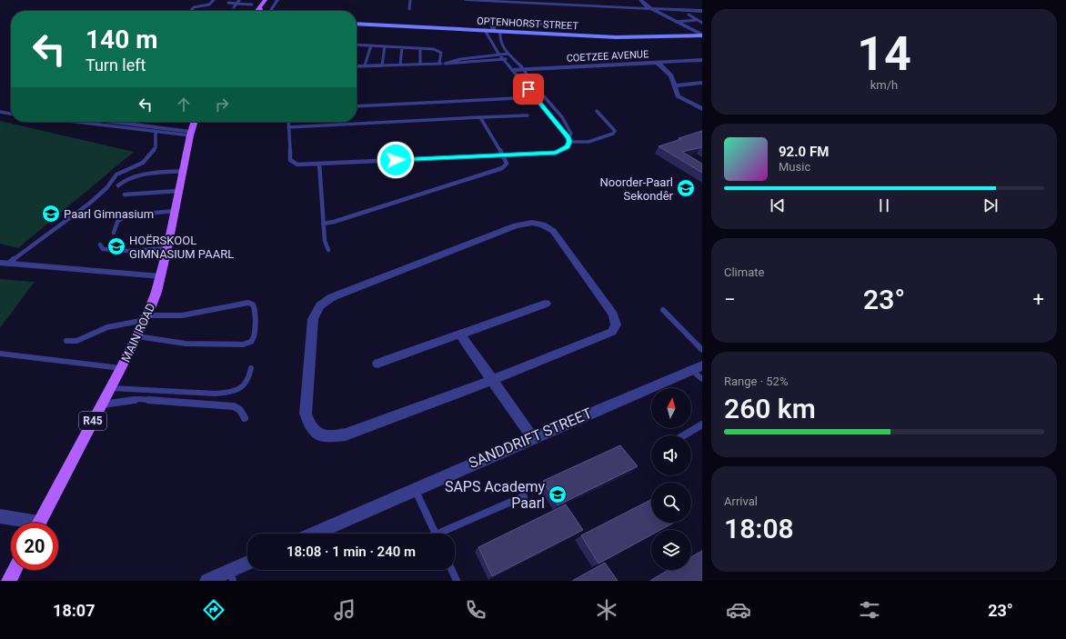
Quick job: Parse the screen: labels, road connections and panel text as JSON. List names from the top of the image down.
{
  "streets": {
    "main road": ["OPTENHORST STREET", "MAIN ROAD", "R45"],
    "street": ["COETZEE AVENUE", "SANDDRIFT STREET"]
  },
  "places": {
    "school or university": [
      "Noorder-Paarl Sekondêr",
      "Paarl Gimnasium",
      "HOËRSKOOL GIMNASIUM PAARL",
      "SAPS Academy Paarl"
    ]
  },
  "north": "top",
  "page": {
    "tile": [
      ["14", "km/h"],
      "Climate",
      ["Range · 52%", "260 km"],
      ["Arrival", "18:08"]
    ],
    "turn": ["140 m", "Turn left"],
    "song": ["92.0 FM", "Music"],
    "heat": ["−", "23°", "+"],
    "limit": "20",
    "trip": "18:08 · 1 min · 240 m",
    "tabs": ["18:07", "23°"]
  }
}
